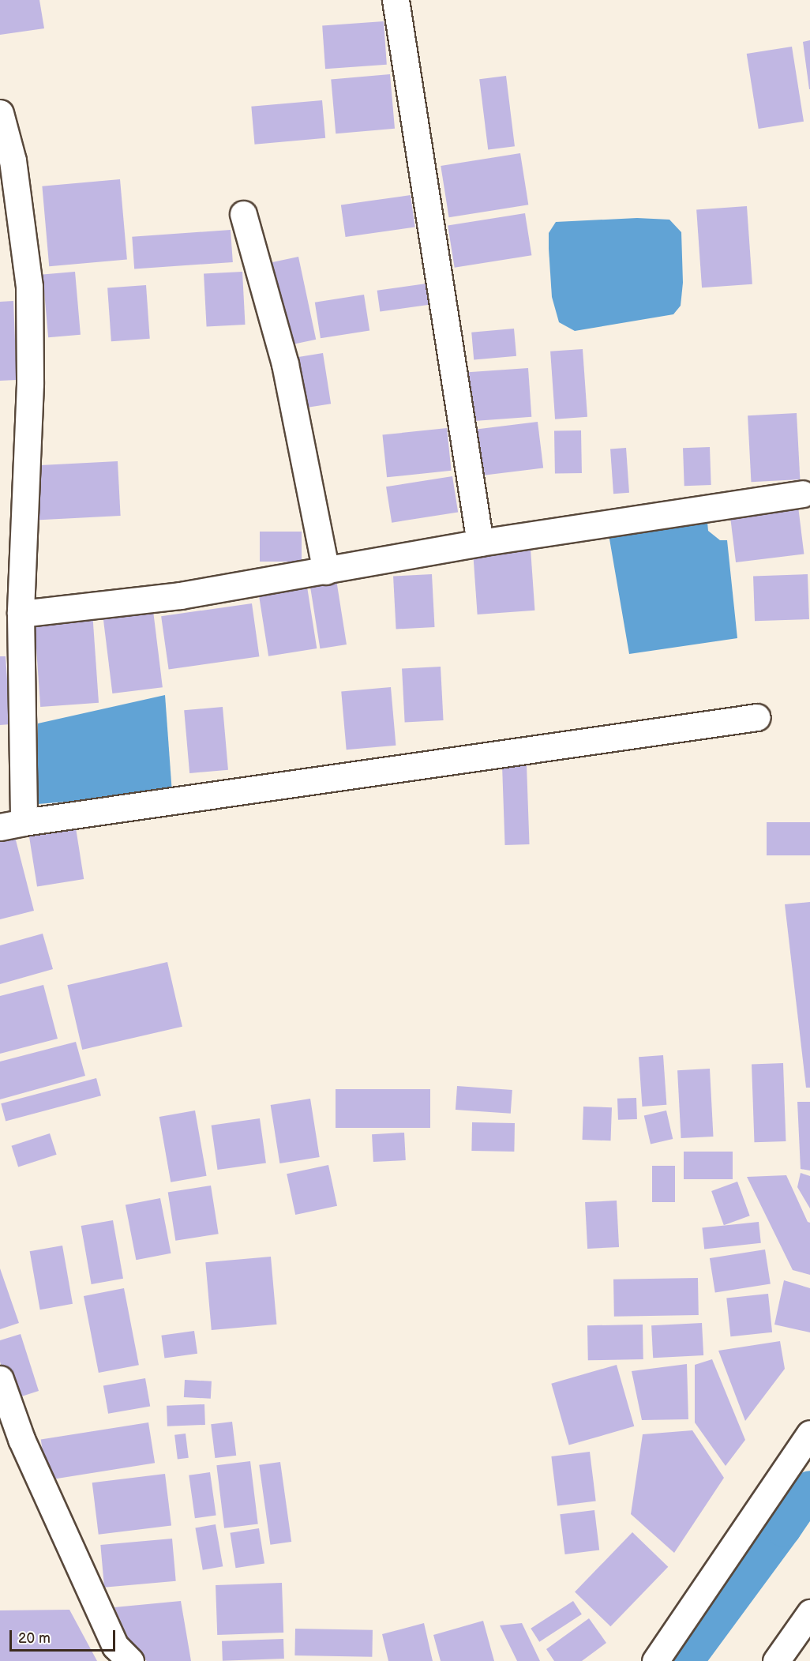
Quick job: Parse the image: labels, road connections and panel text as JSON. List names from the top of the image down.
{
  "scale_bar": "20 m"
}
